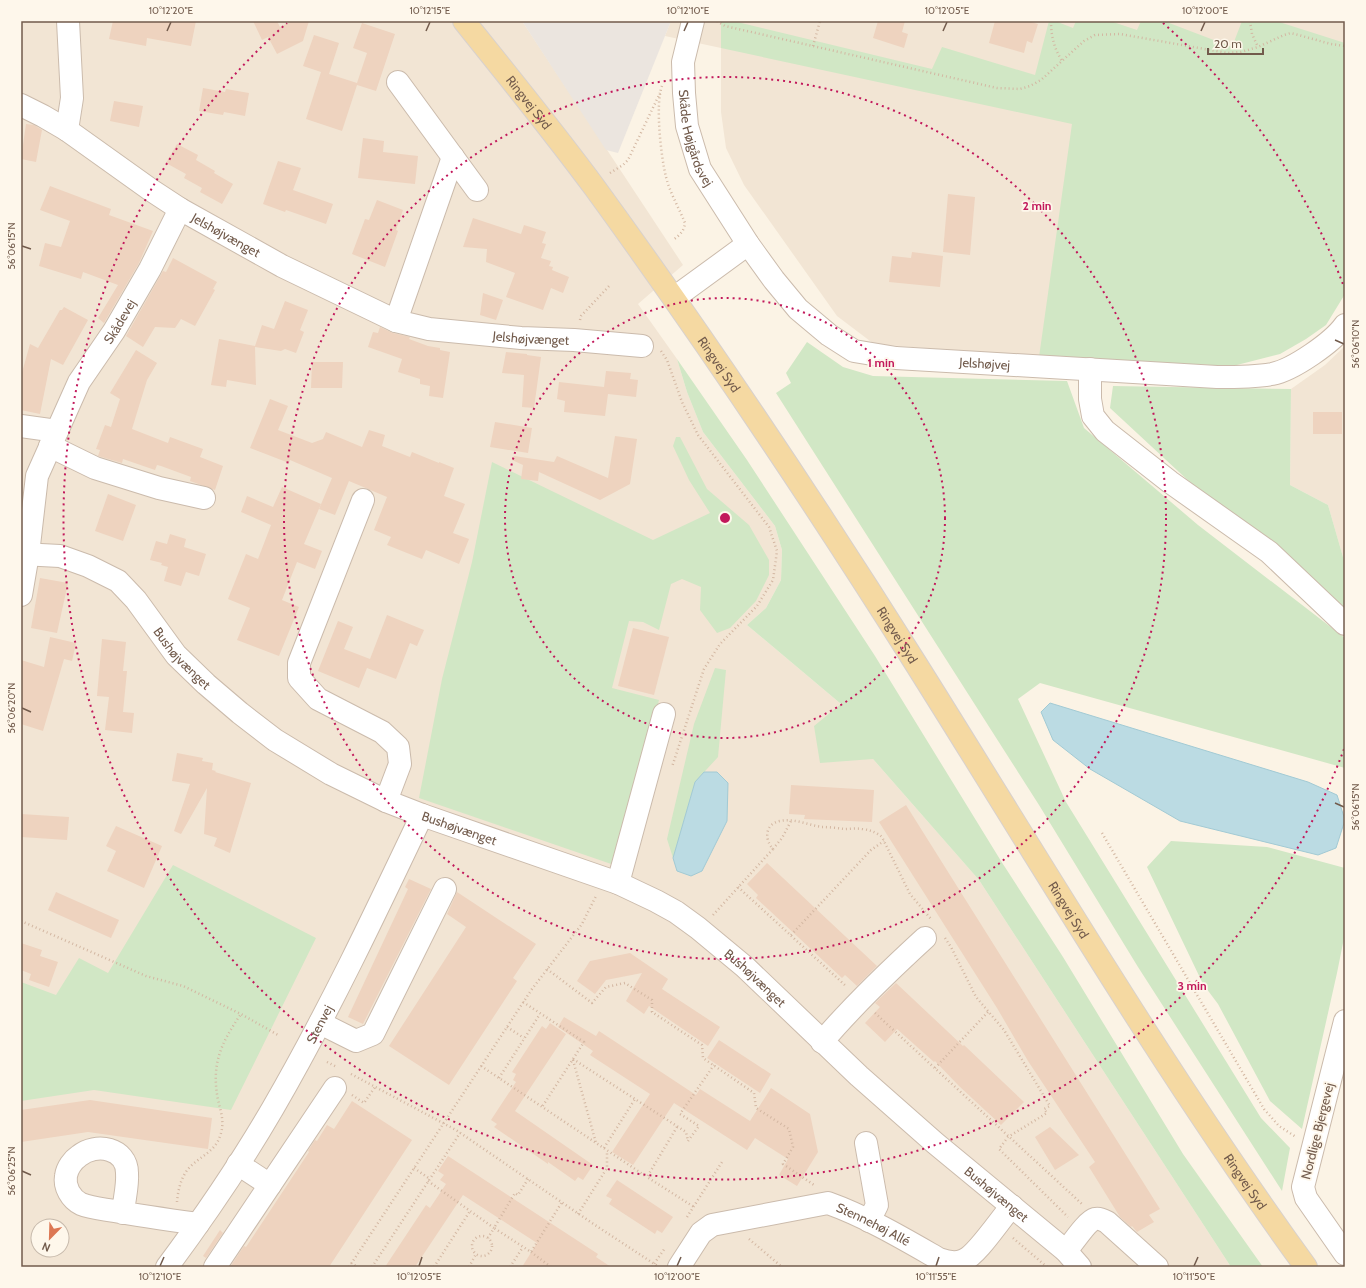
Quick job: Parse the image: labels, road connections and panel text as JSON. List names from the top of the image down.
{
  "streets": {
    "main road": ["Ringvej Syd"],
    "street": [
      "Skåde Højgårdsvej",
      "Jelshøjvænget",
      "Skådevej",
      "Jelshøjvej",
      "Bushøjvænget",
      "Stenvej",
      "Nordlige Bjergevej",
      "Stennehøj Allé"
    ]
  },
  "crossings": [
    ["Skåde Højgårdsvej", "Jelshøjvej"],
    ["Jelshøjvænget", "Skådevej"],
    ["Skådevej", "Bushøjvænget"],
    ["Bushøjvænget", "Stenvej"],
    ["Bushøjvænget", "Stennehøj Allé"]
  ],
  "scale_bar": "20 m",
  "north": "bottom left",
  "coordinates": [
    "10°12'20\"E",
    "10°12'15\"E",
    "10°12'10\"E",
    "10°12'05\"E",
    "10°12'00\"E",
    "56°06'15\"N",
    "56°06'10\"N",
    "56°06'20\"N",
    "56°06'25\"N",
    "10°11'55\"E",
    "10°11'50\"E"
  ],
  "rings": ["2 min", "1 min", "3 min"]
}
